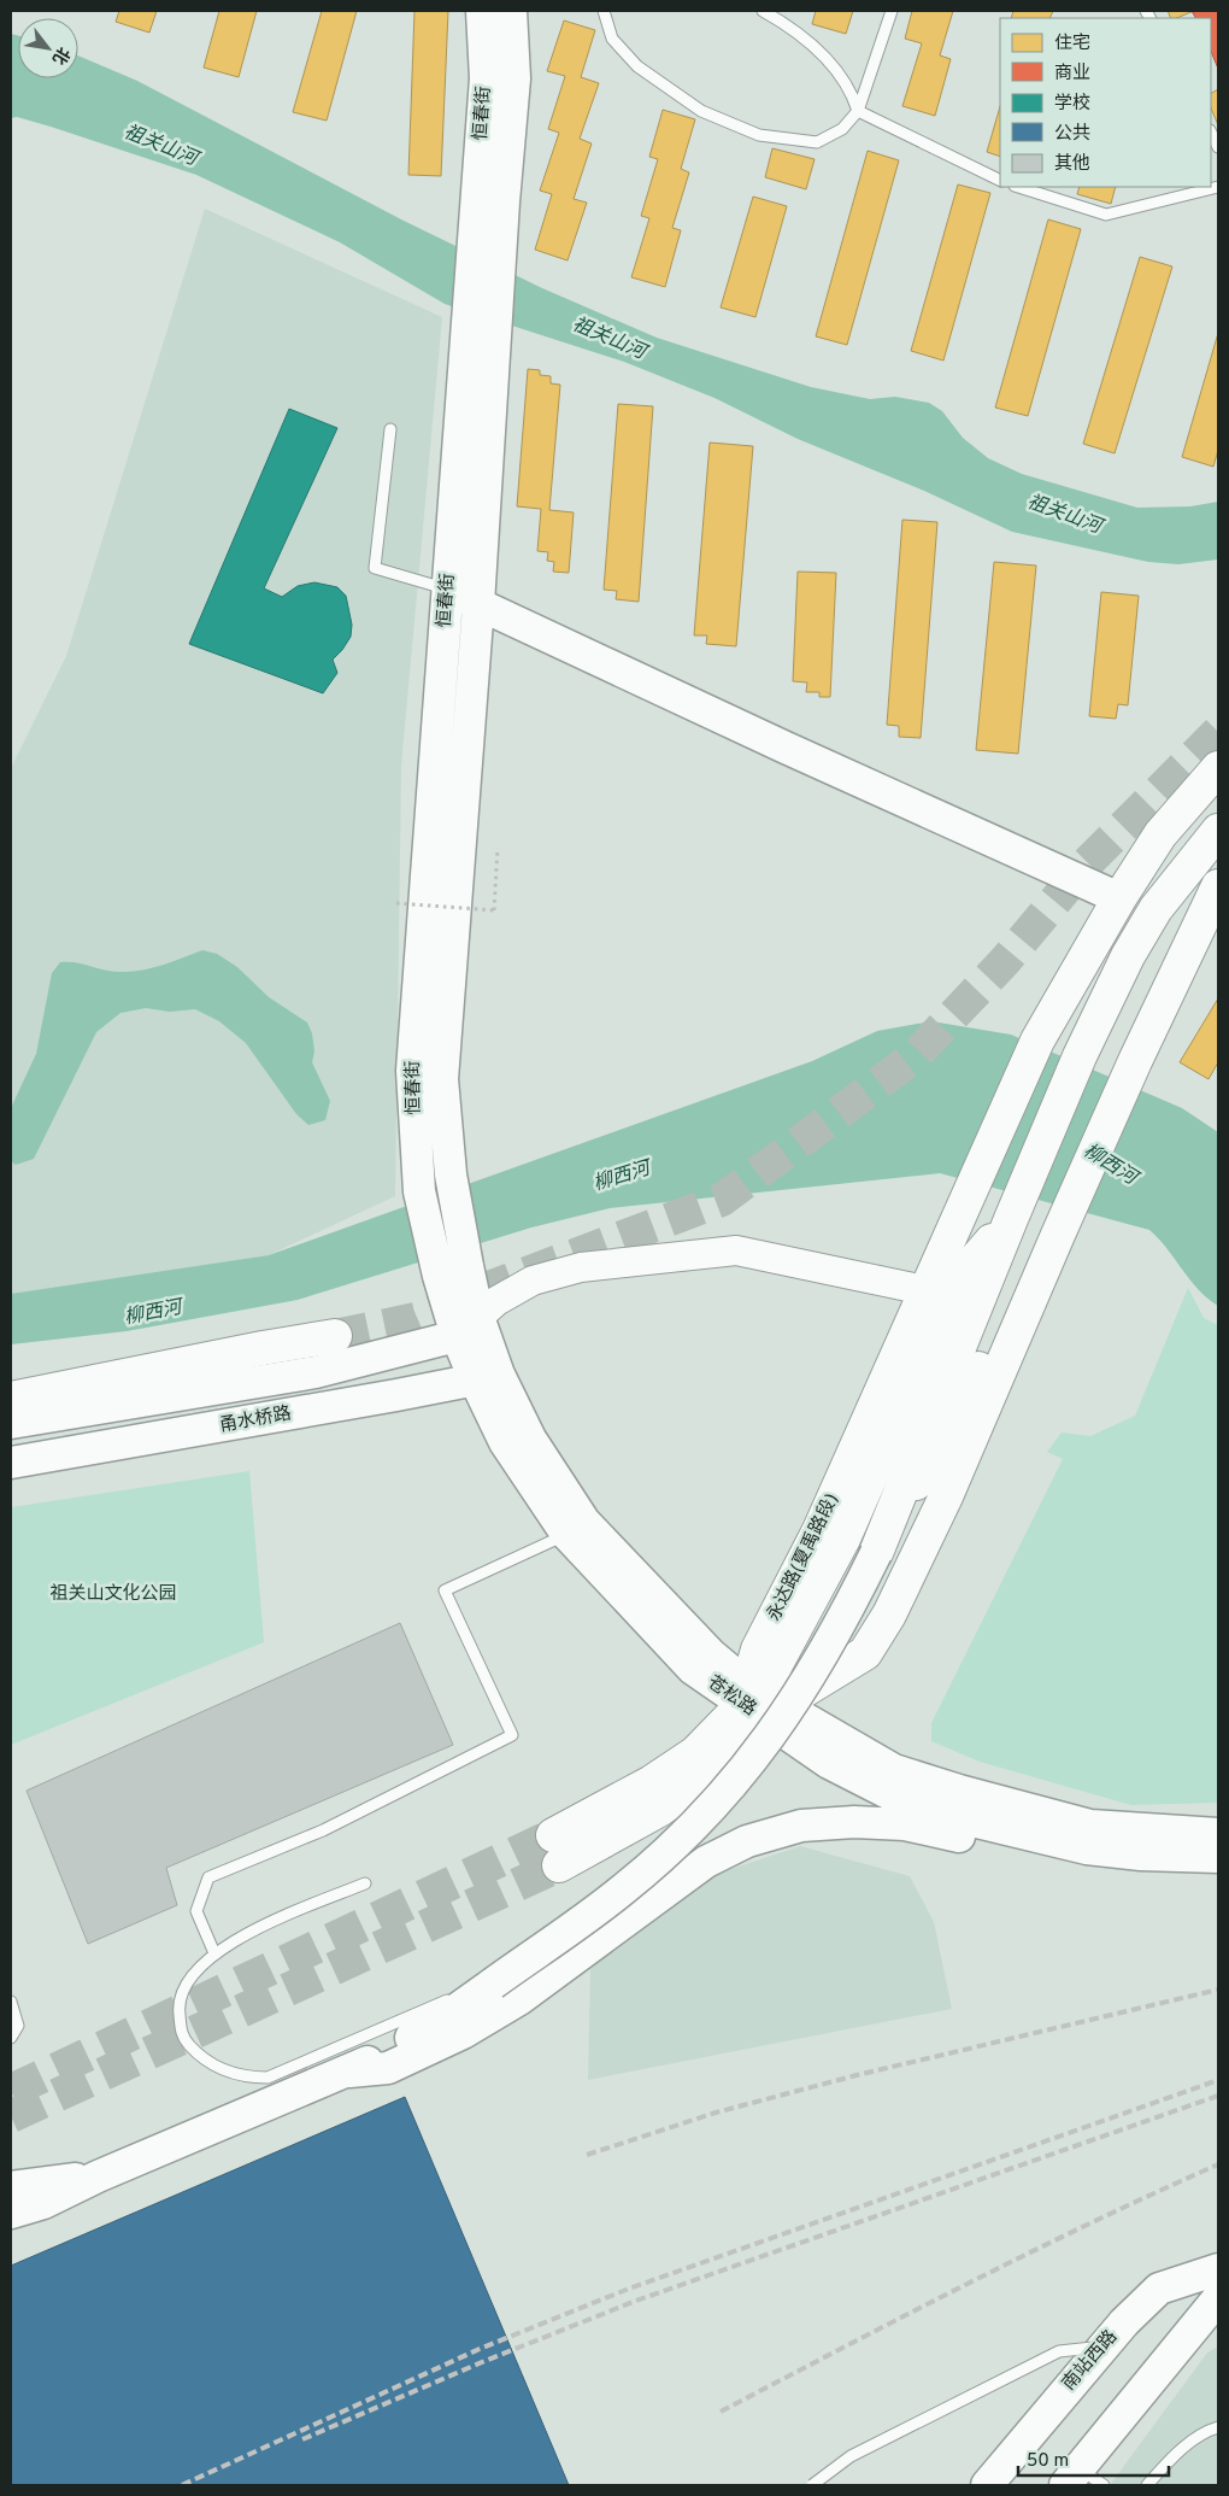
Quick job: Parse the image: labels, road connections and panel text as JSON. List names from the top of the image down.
{
  "streets": {
    "main road": [
      "恒春街",
      "甬水桥路",
      "永达路(夏禹路段)",
      "苍松路",
      "南站西路"
    ]
  },
  "crossings": [
    ["恒春街", "苍松路"],
    ["甬水桥路", "苍松路"],
    ["永达路(夏禹路段)", "苍松路"]
  ],
  "water": ["祖关山河", "柳西河"],
  "parks": ["祖关山文化公园"],
  "legend": [
    "住宅",
    "商业",
    "学校",
    "公共",
    "其他"
  ],
  "scale_bar": "50 m",
  "north": "bottom right"
}
